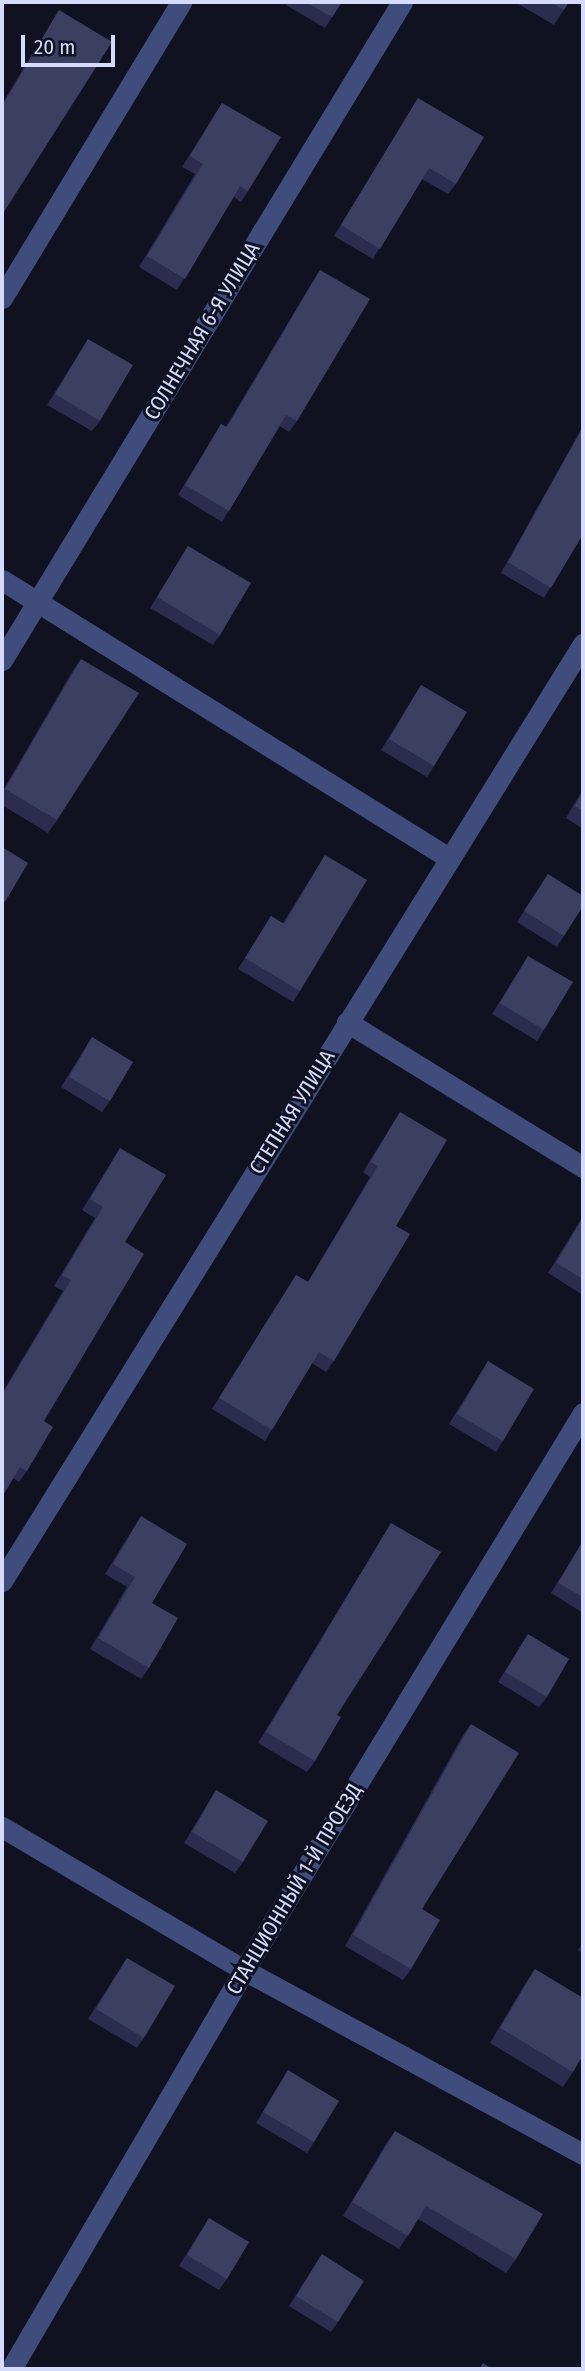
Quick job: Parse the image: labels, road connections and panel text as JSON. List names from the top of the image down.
{
  "streets": {
    "street": ["СОЛНЕЧНАЯ 6-Я УЛИЦА", "СТЕПНАЯ УЛИЦА", "СТАНЦИОННЫЙ 1-Й ПРОЕЗД"]
  },
  "scale_bar": "20 m"
}
